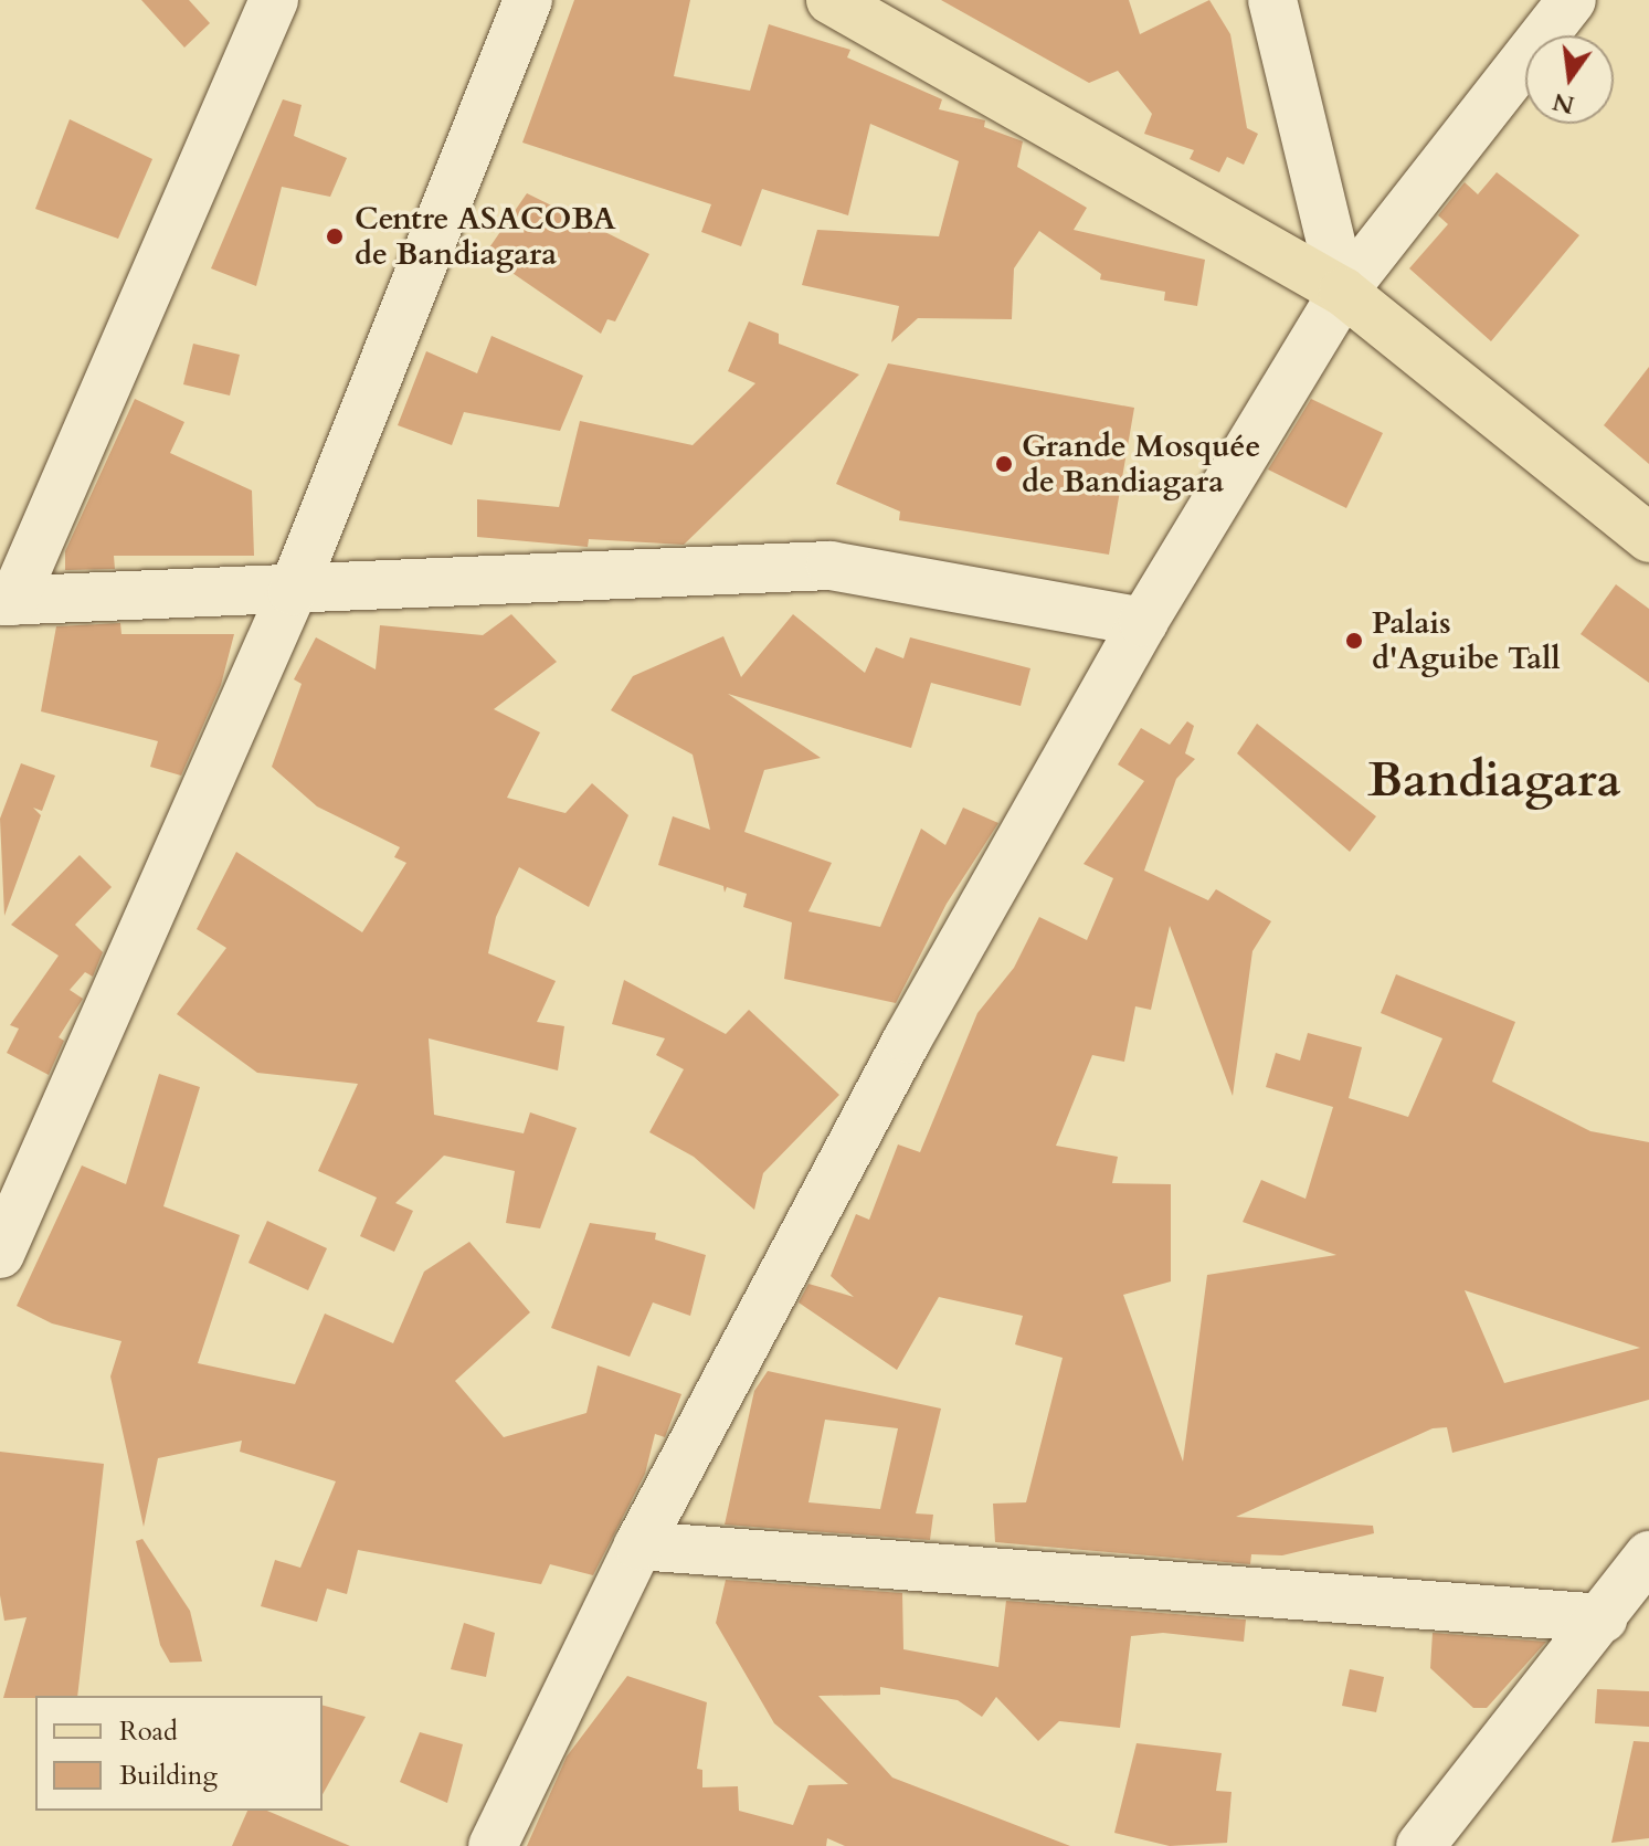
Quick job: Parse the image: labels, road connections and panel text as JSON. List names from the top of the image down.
{
  "districts": ["Bandiagara"],
  "places": ["Centre ASACOBA de Bandiagara", "Grande Mosquée de Bandiagara", "Palais d'Aguibe Tall"],
  "legend": ["Road", "Building"],
  "north": "bottom"
}
